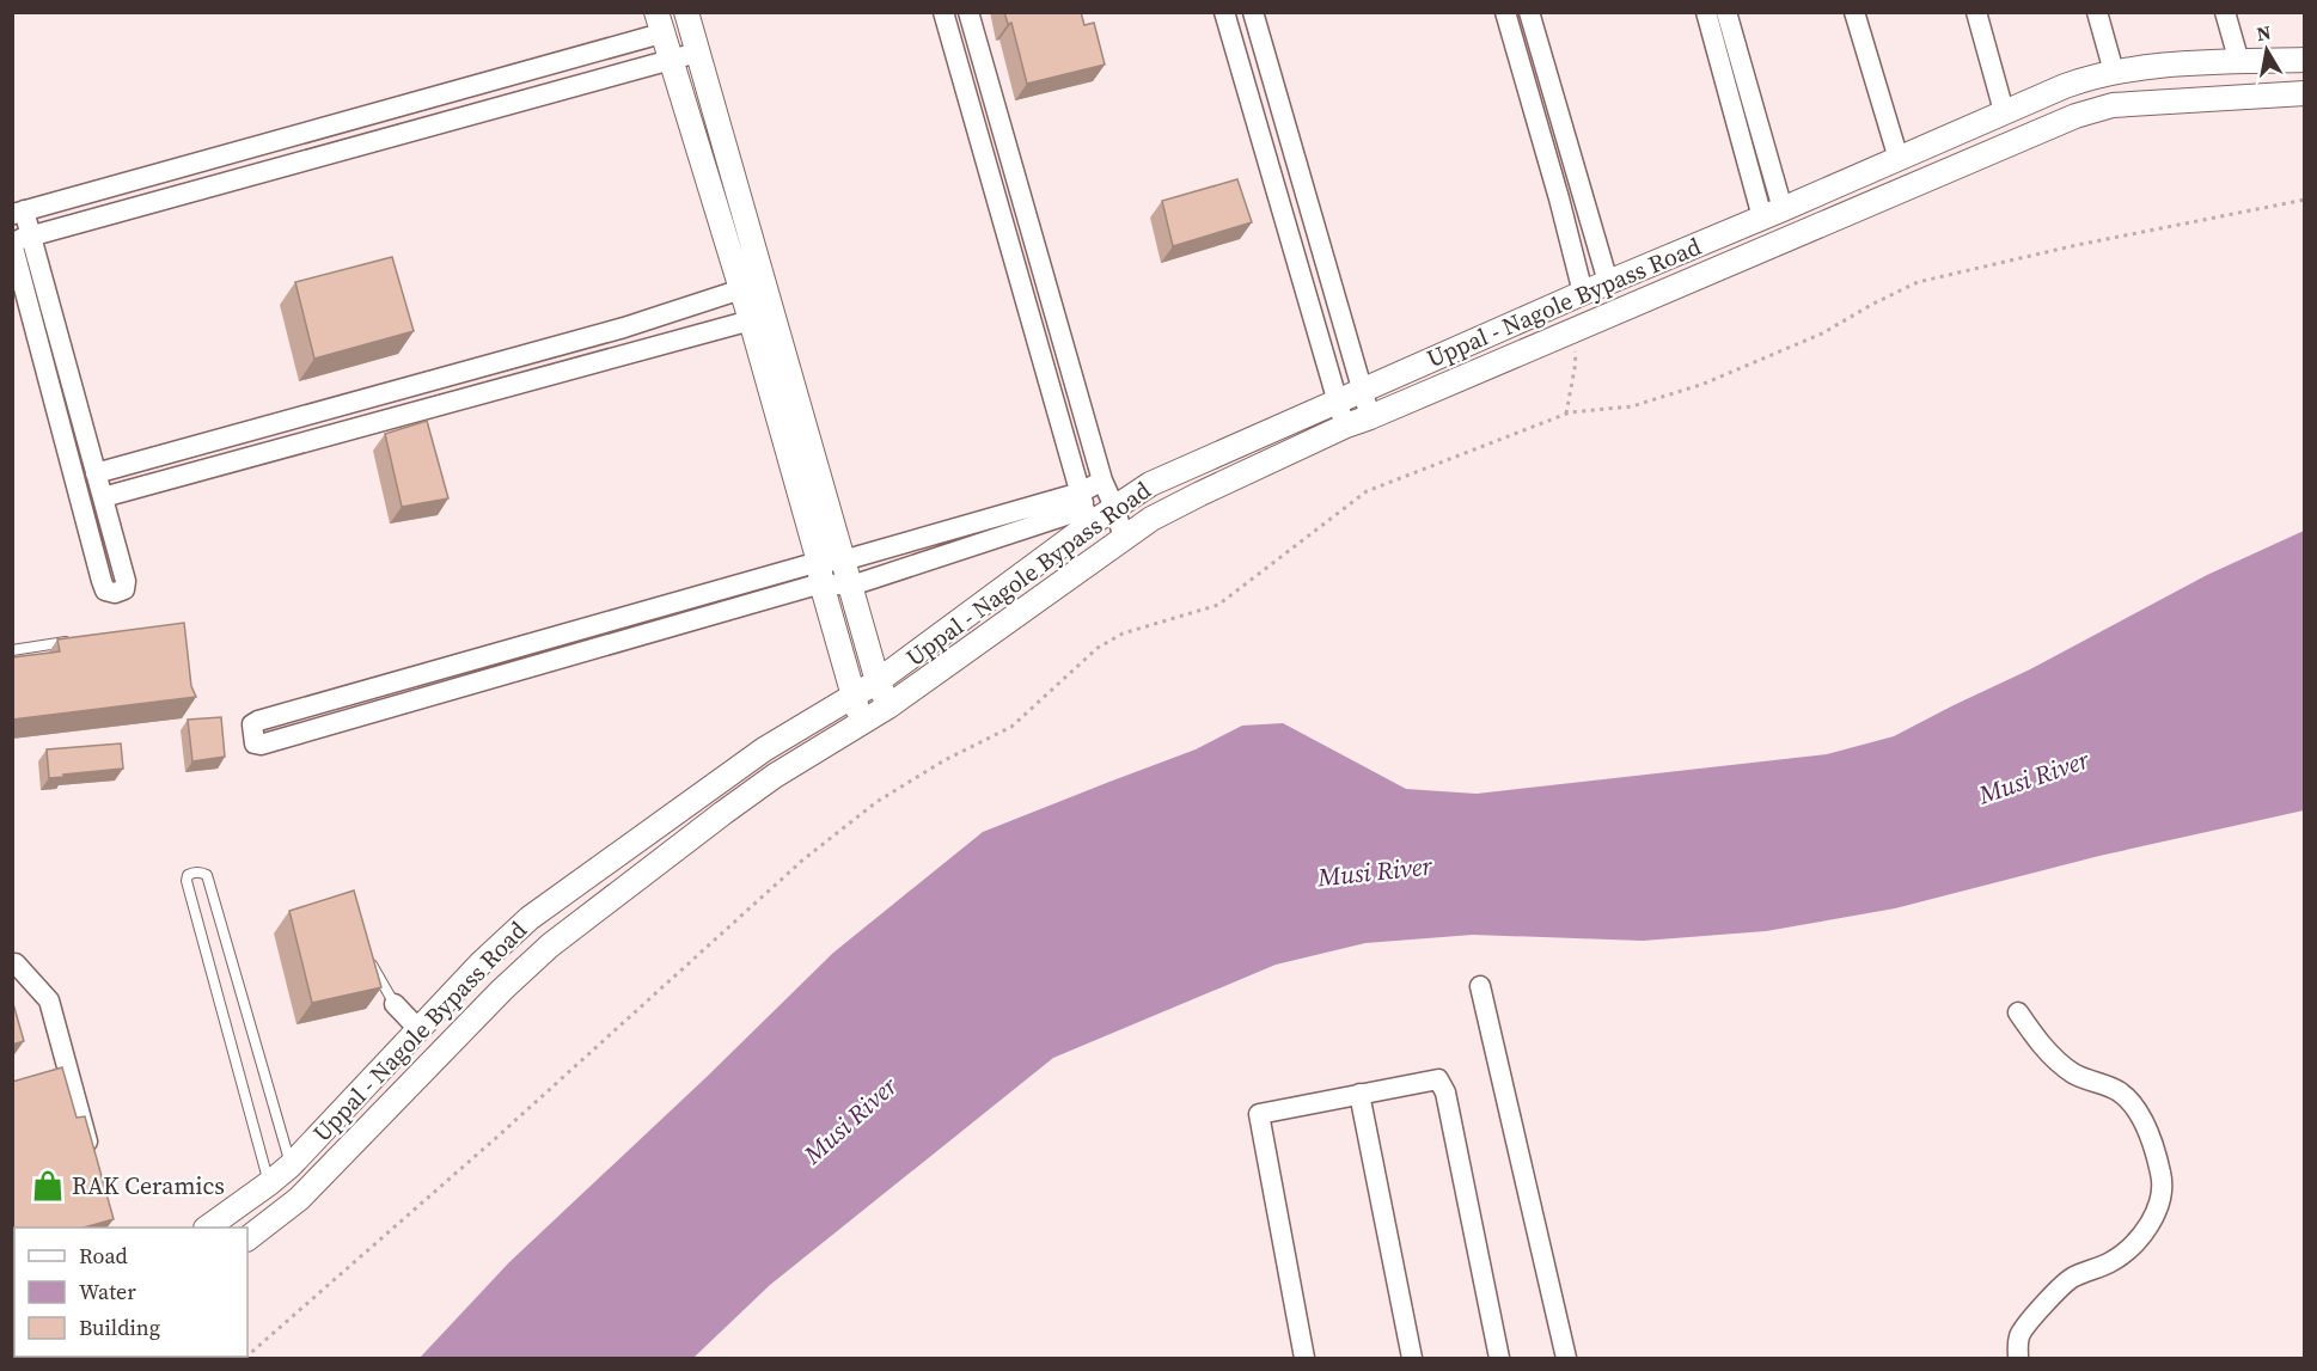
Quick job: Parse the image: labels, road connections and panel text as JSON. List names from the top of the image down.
{
  "streets": {
    "street": ["Uppal - Nagole Bypass Road"]
  },
  "water": ["Musi River"],
  "places": {
    "shop": ["RAK Ceramics"]
  },
  "legend": ["Road", "Water", "Building"],
  "north": "top"
}
